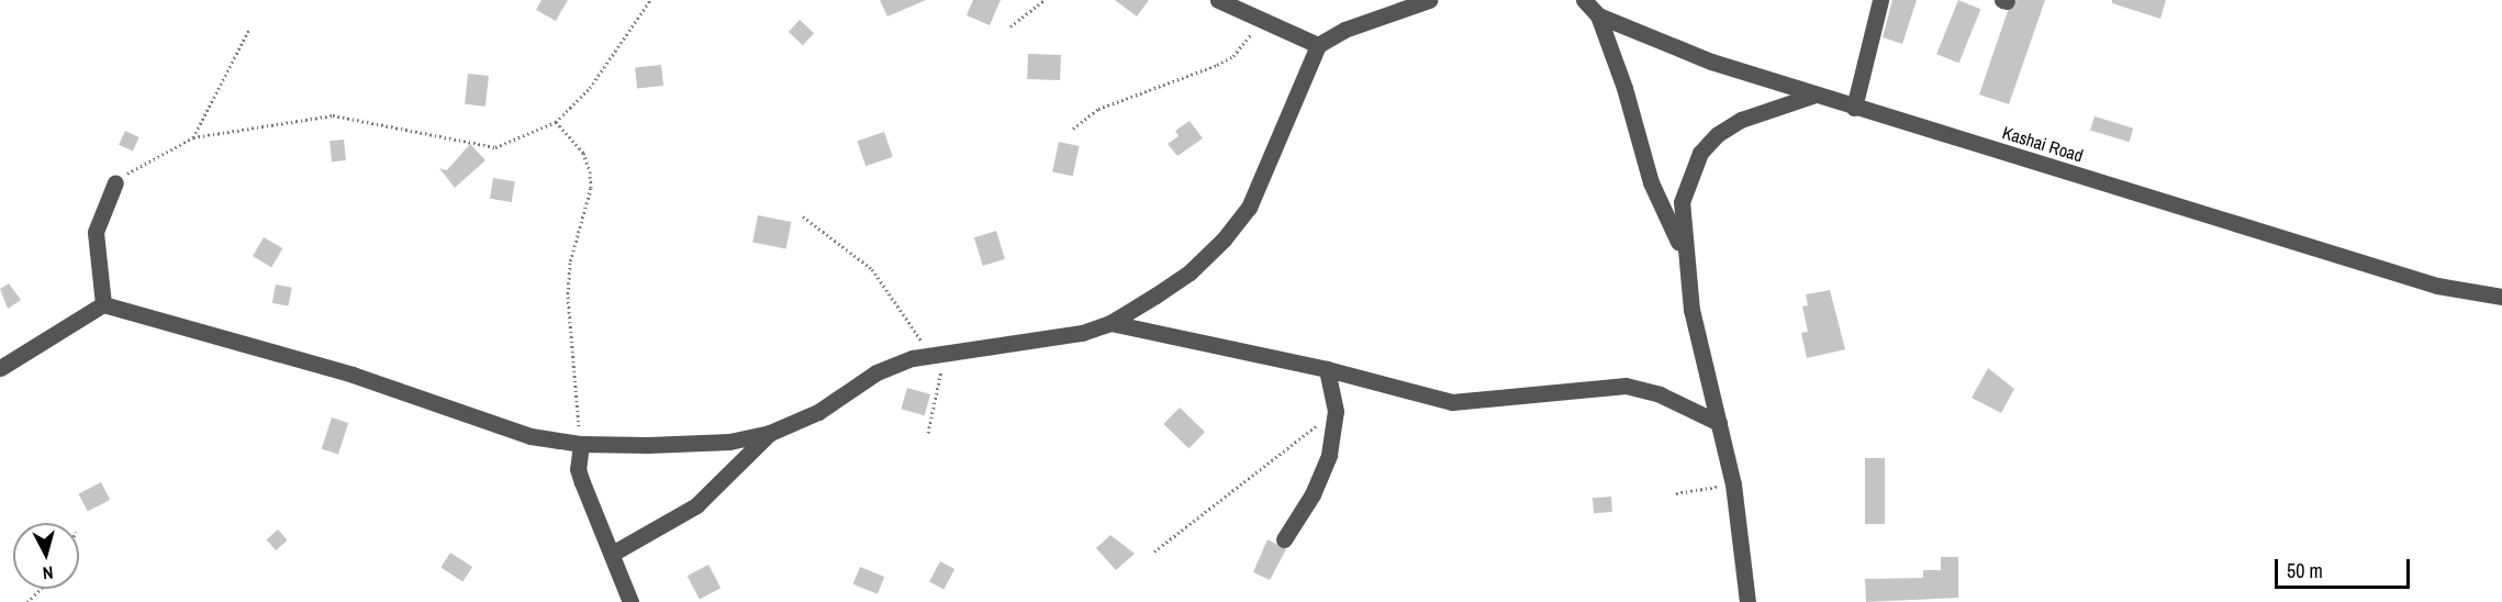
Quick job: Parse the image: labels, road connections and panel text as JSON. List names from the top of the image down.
{
  "streets": {
    "street": ["Kashai Road"]
  },
  "scale_bar": "50 m",
  "north": "bottom"
}
